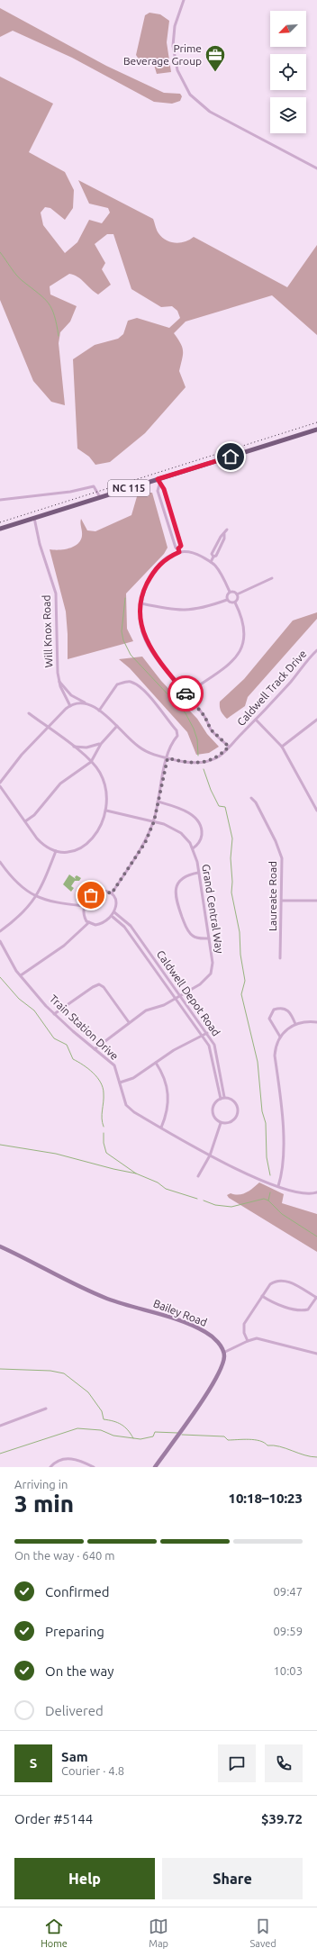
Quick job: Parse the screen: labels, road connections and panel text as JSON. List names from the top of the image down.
{
  "streets": {
    "main road": ["NC 115"],
    "street": [
      "Will Knox Road",
      "Caldwell Track Drive",
      "Laureate Road",
      "Grand Central Way",
      "Caldwell Depot Road",
      "Train Station Drive",
      "Bailey Road"
    ]
  },
  "crossings": [
    ["NC 115", "Will Knox Road"],
    ["Will Knox Road", "Caldwell Track Drive"],
    ["Grand Central Way", "Caldwell Depot Road"],
    ["Grand Central Way", "Train Station Drive"]
  ],
  "places": {
    "office": ["Prime Beverage Group"]
  },
  "north": "bottom left",
  "page": {
    "heading": ["3 min", "Arriving in", "10:18–10:23"],
    "panel": [
      "Sam",
      "Courier · 4.8",
      "Order #5144",
      "$39.72"
    ],
    "bar": "On the way · 640 m",
    "list": [
      ["Confirmed", "09:47"],
      ["Preparing", "09:59"],
      ["On the way", "10:03"],
      "Delivered"
    ],
    "round": "S",
    "buttons": ["Help", "Share"],
    "tabs": ["Home", "Map", "Saved"]
  }
}
